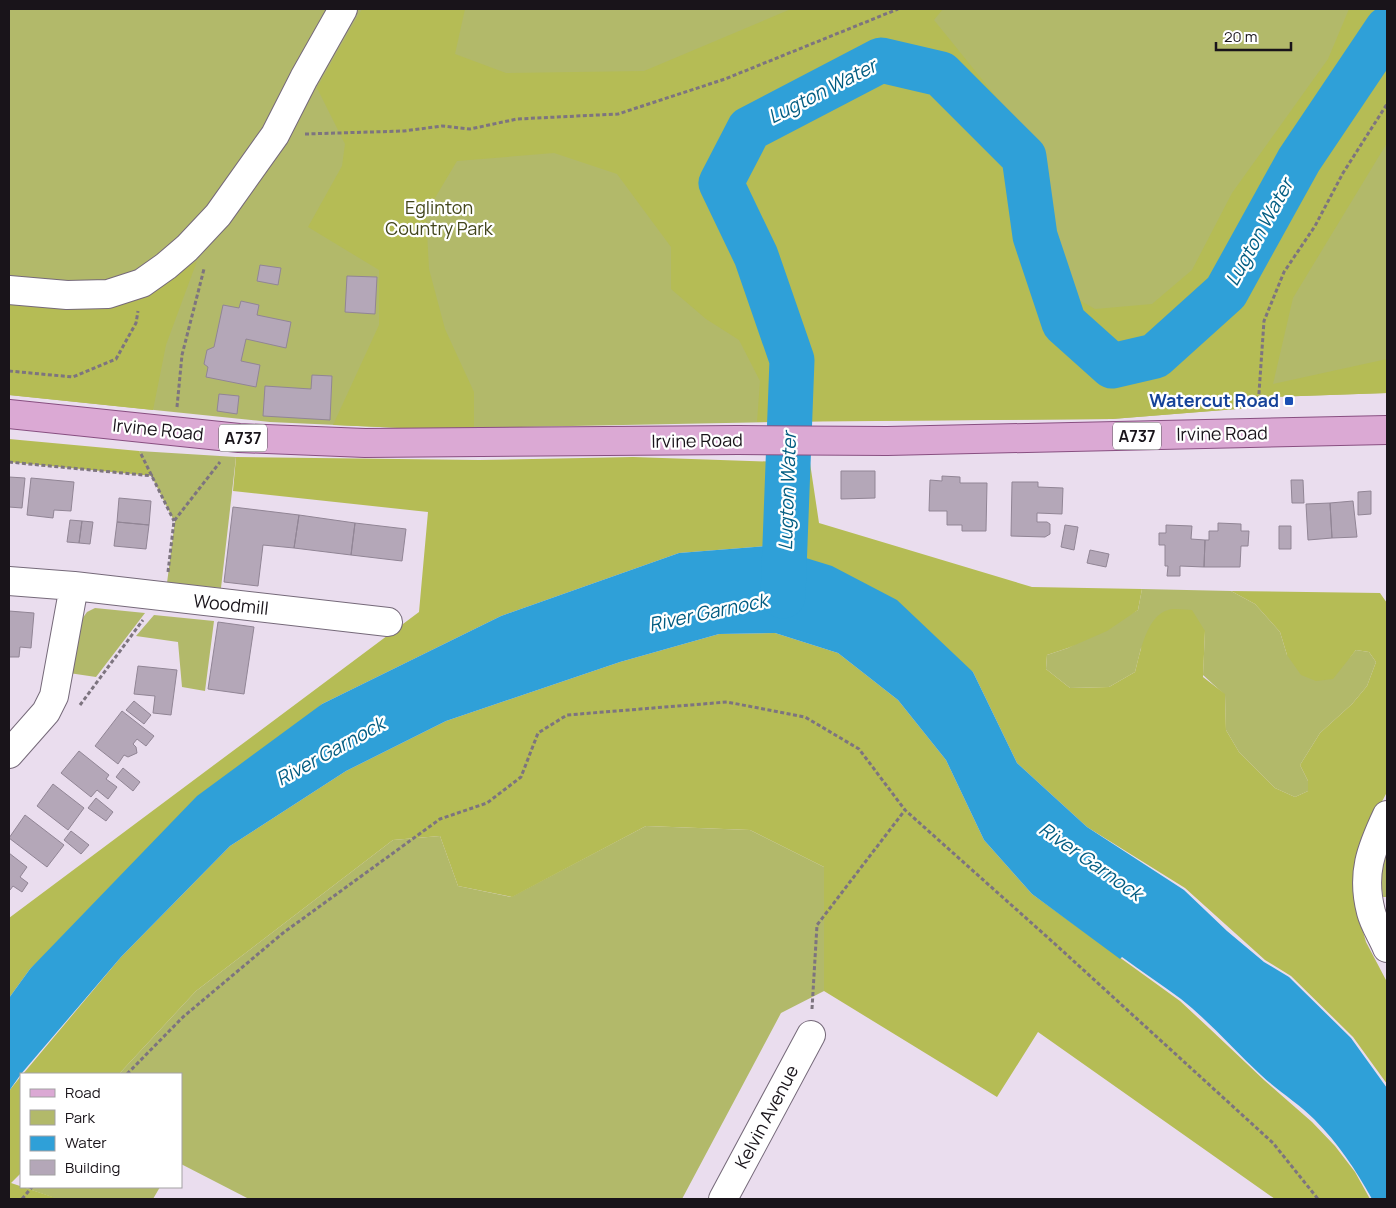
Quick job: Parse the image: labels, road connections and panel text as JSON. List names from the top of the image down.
{
  "streets": {
    "main road": ["Irvine Road", "A737"],
    "street": ["Woodmill", "Kelvin Avenue"]
  },
  "water": ["Lugton Water", "River Garnock"],
  "parks": ["Eglinton Country Park"],
  "places": {
    "transit": ["Watercut Road"]
  },
  "legend": [
    "Road",
    "Park",
    "Water",
    "Building"
  ],
  "scale_bar": "20 m"
}
